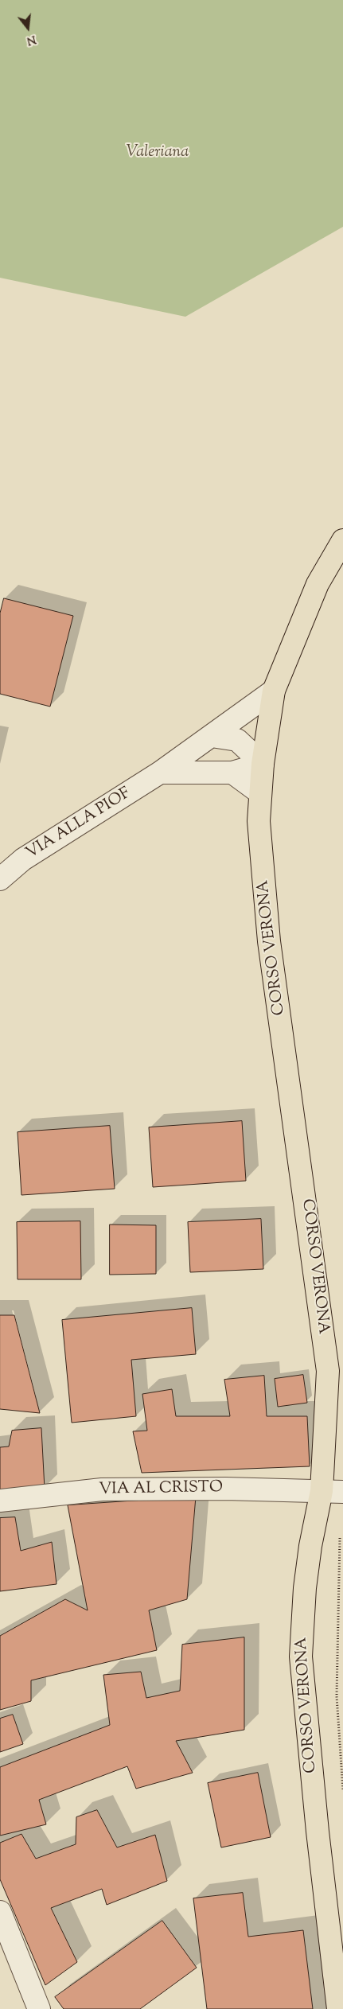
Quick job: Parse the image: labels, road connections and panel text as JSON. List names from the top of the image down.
{
  "streets": {
    "main road": ["CORSO VERONA"],
    "street": ["VIA ALLA PIOF", "VIA AL CRISTO"]
  },
  "crossings": [
    ["VIA ALLA PIOF", "CORSO VERONA"],
    ["CORSO VERONA", "VIA AL CRISTO"]
  ],
  "parks": ["Valeriana"],
  "north": "bottom"
}
